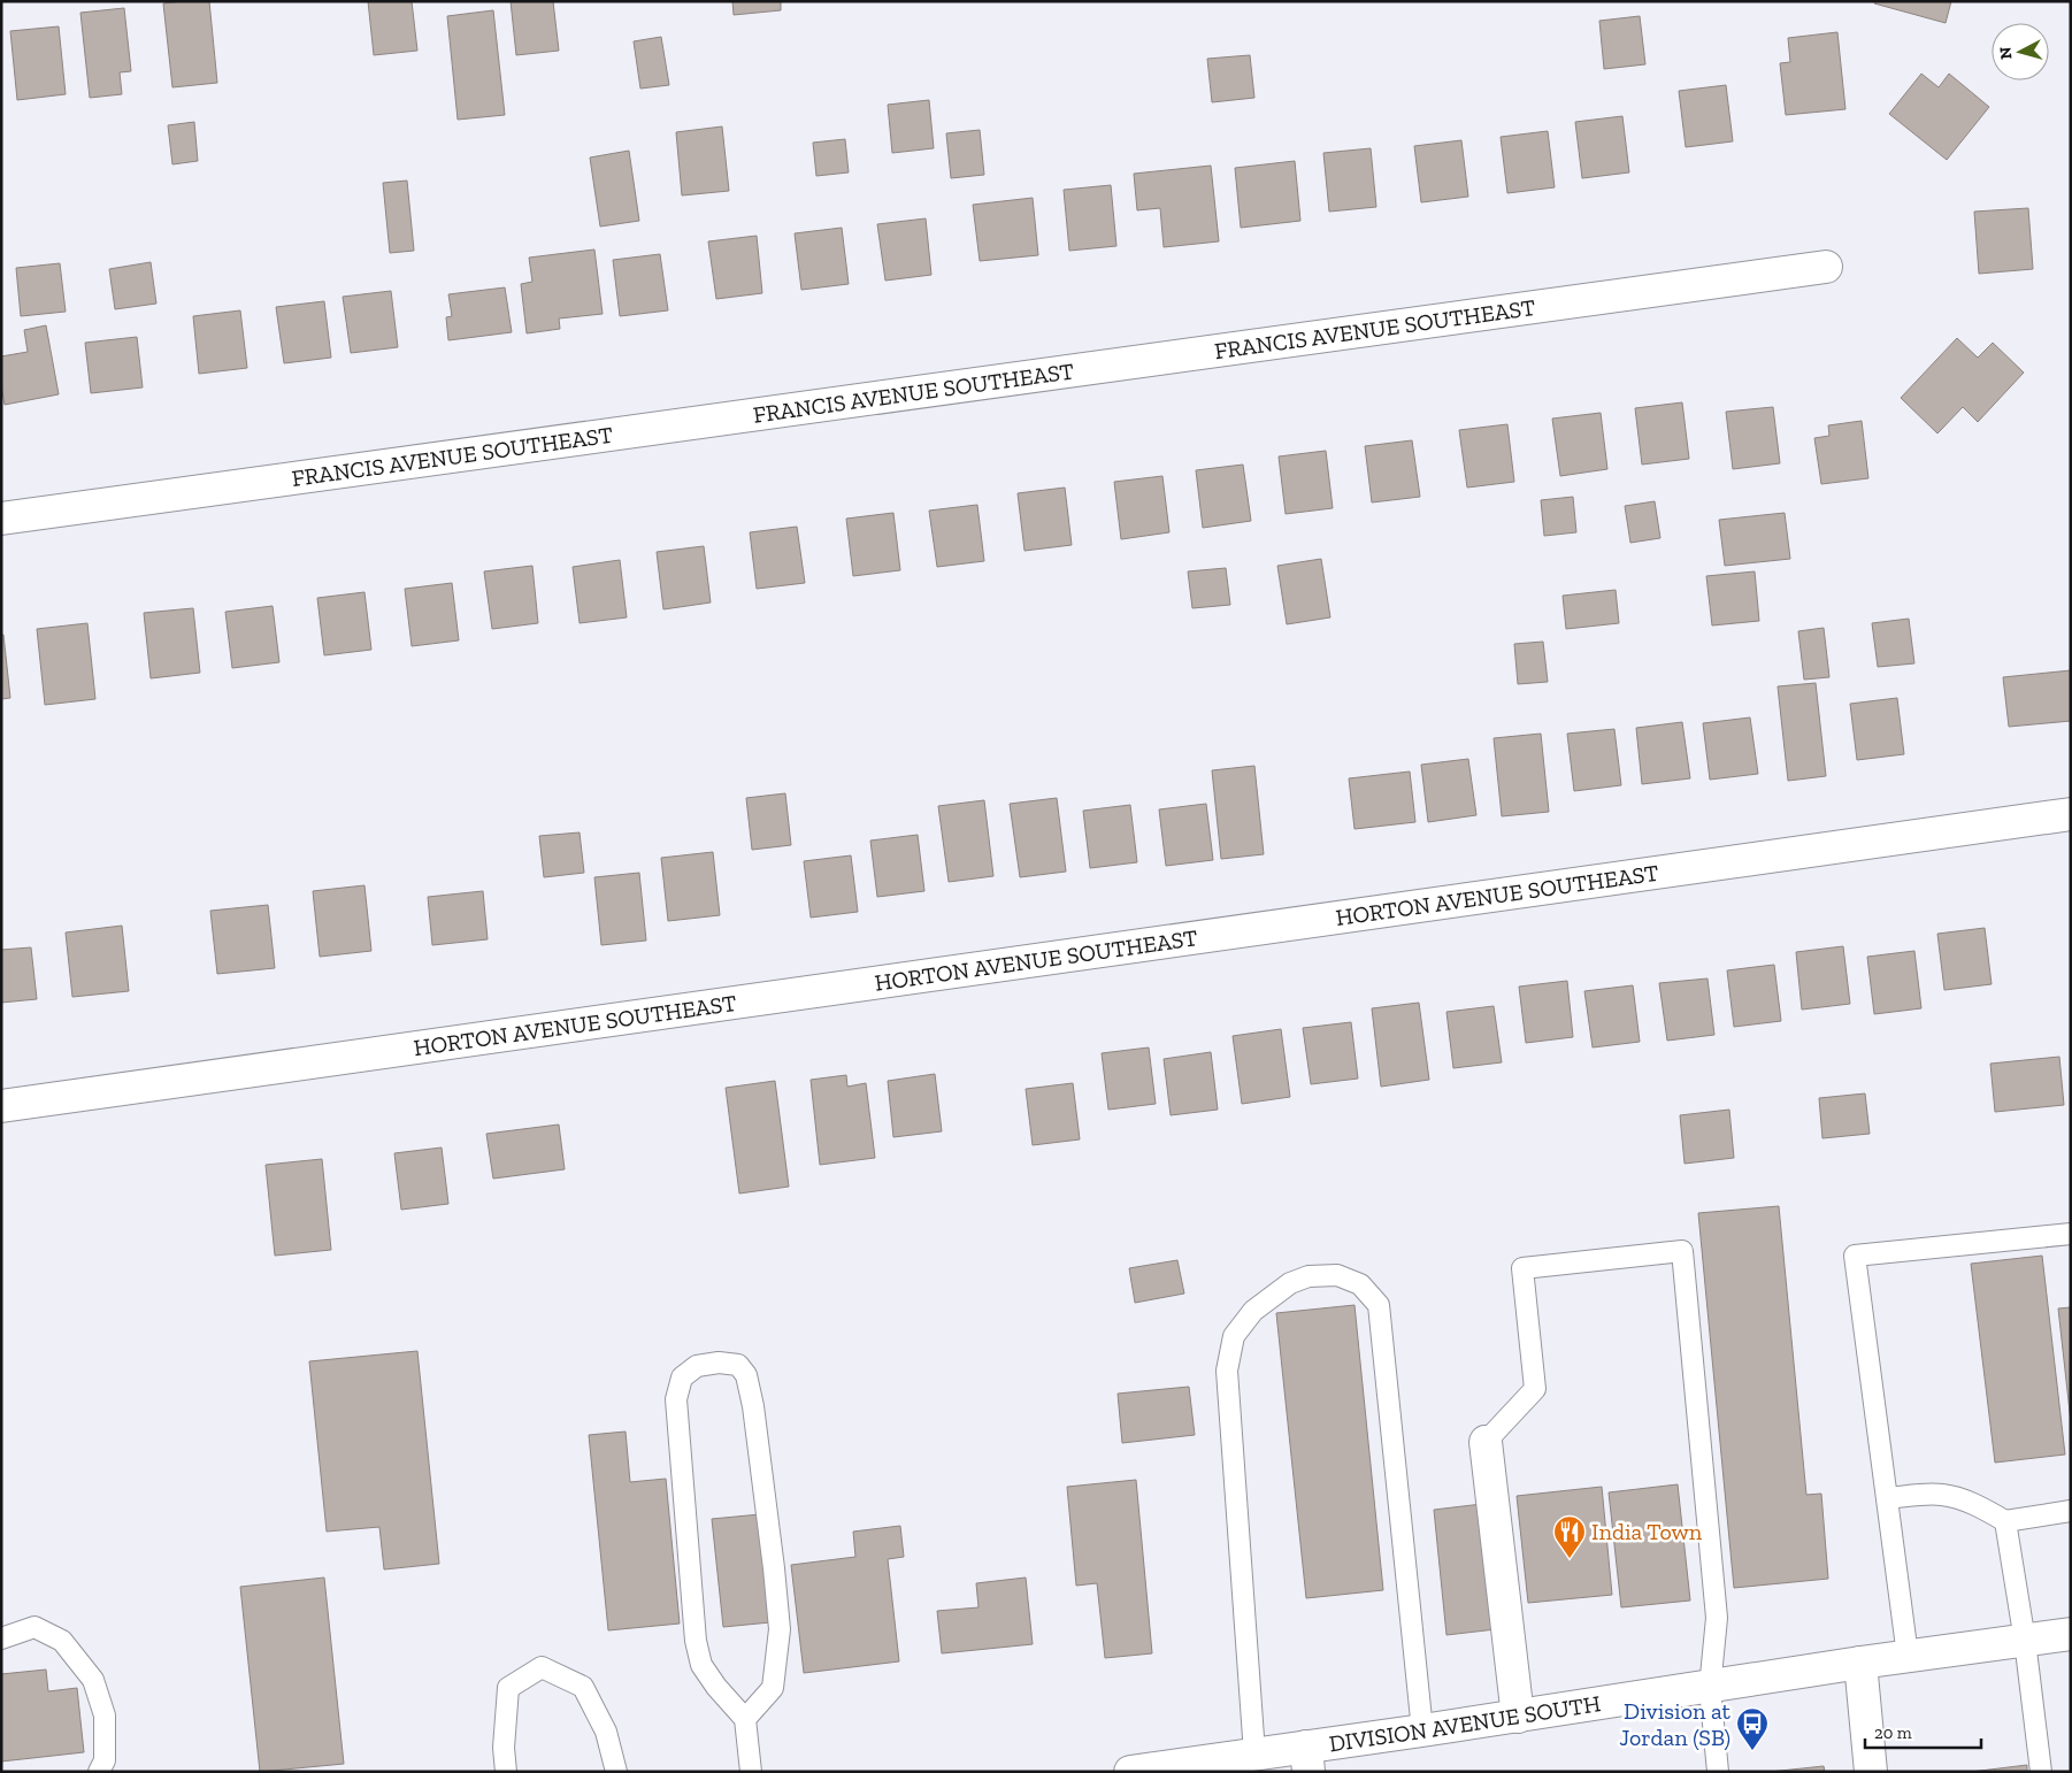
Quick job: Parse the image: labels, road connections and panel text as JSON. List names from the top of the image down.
{
  "streets": {
    "street": ["FRANCIS AVENUE SOUTHEAST", "HORTON AVENUE SOUTHEAST", "DIVISION AVENUE SOUTH"]
  },
  "places": {
    "restaurant": ["India Town"],
    "bus stop": ["Division at Jordan (SB)"]
  },
  "scale_bar": "20 m",
  "north": "left"
}
